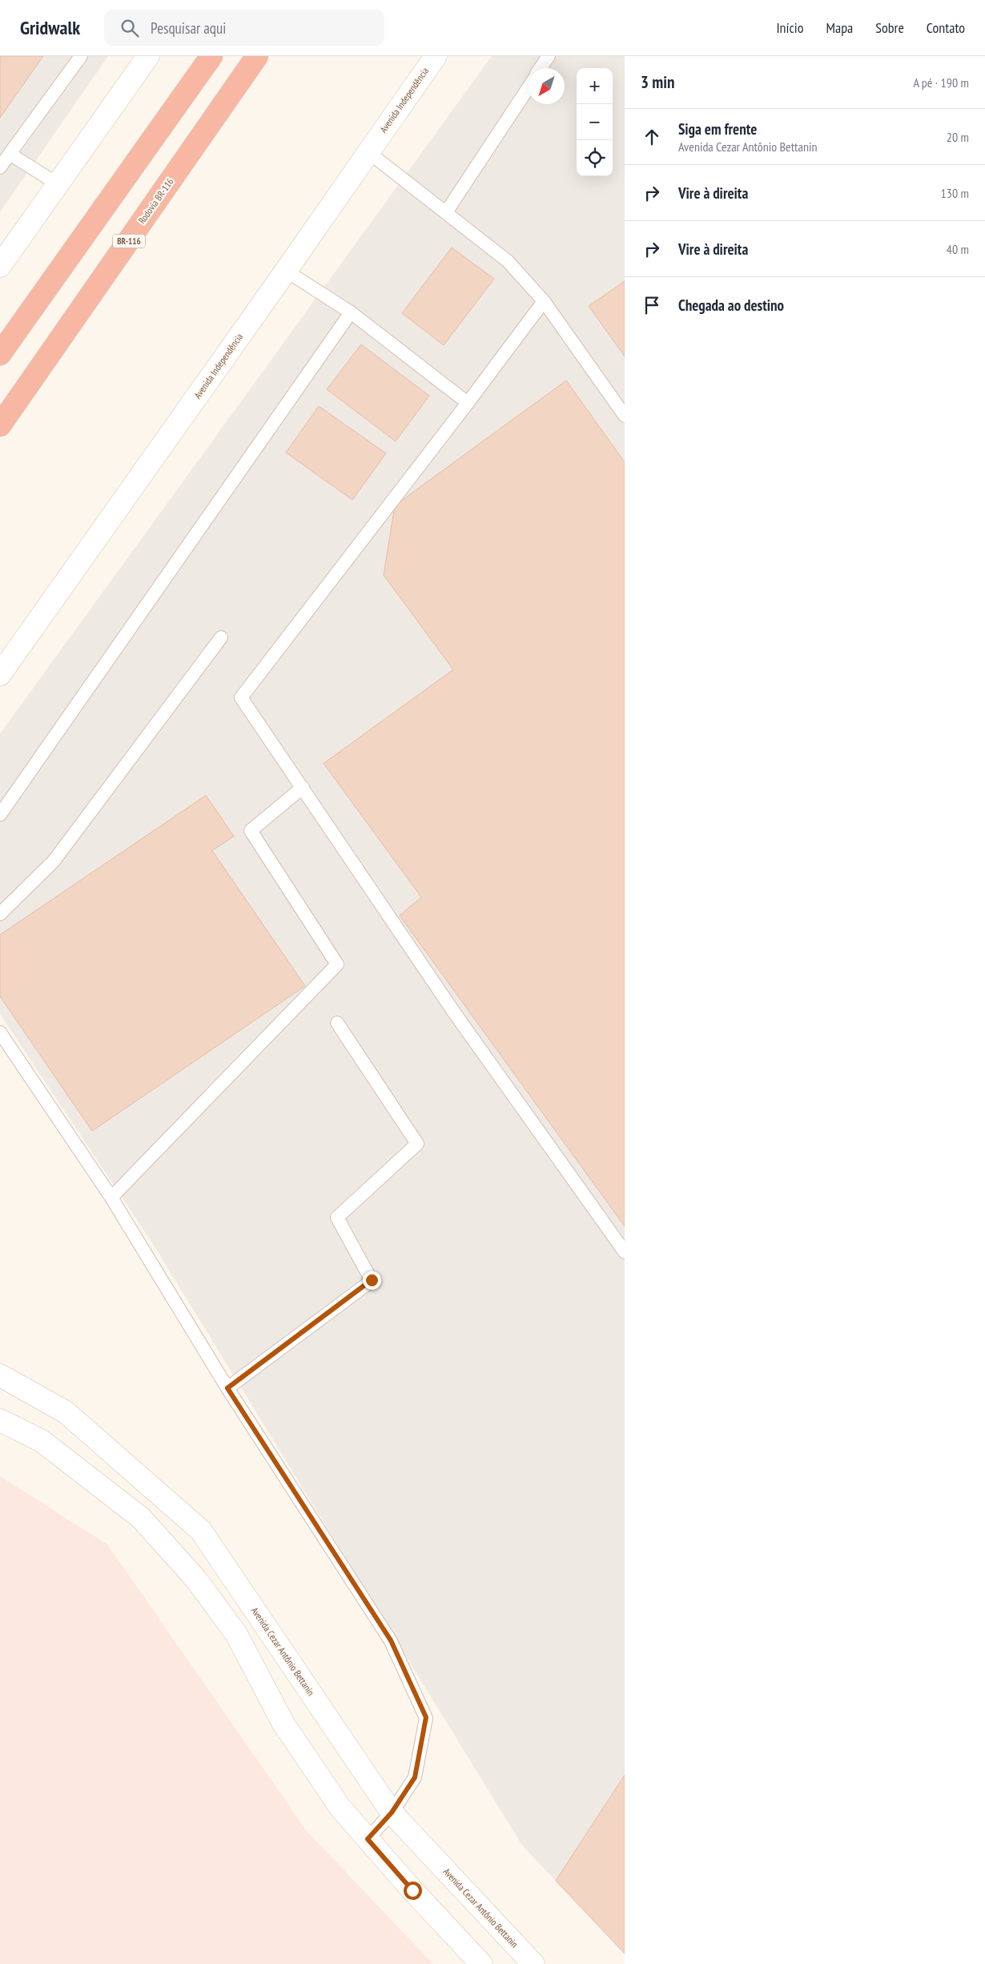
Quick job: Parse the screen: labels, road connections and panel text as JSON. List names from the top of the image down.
{
  "streets": {
    "highway": ["Rodovia BR-116", "BR-116"],
    "main road": ["Avenida Independência", "Avenida Cezar Antônio Bettanin"]
  },
  "north": "bottom left",
  "page": {
    "header": "Gridwalk",
    "search": "Pesquisar aqui",
    "nav": [
      "Início",
      "Mapa",
      "Sobre",
      "Contato"
    ],
    "heading": ["3 min", "A pé · 190 m"],
    "map_buttons": ["+", "−"],
    "list": [
      ["Siga em frente", "Avenida Cezar Antônio Bettanin", "20 m"],
      ["Vire à direita", "130 m"],
      ["Vire à direita", "40 m"],
      "Chegada ao destino"
    ]
  }
}
